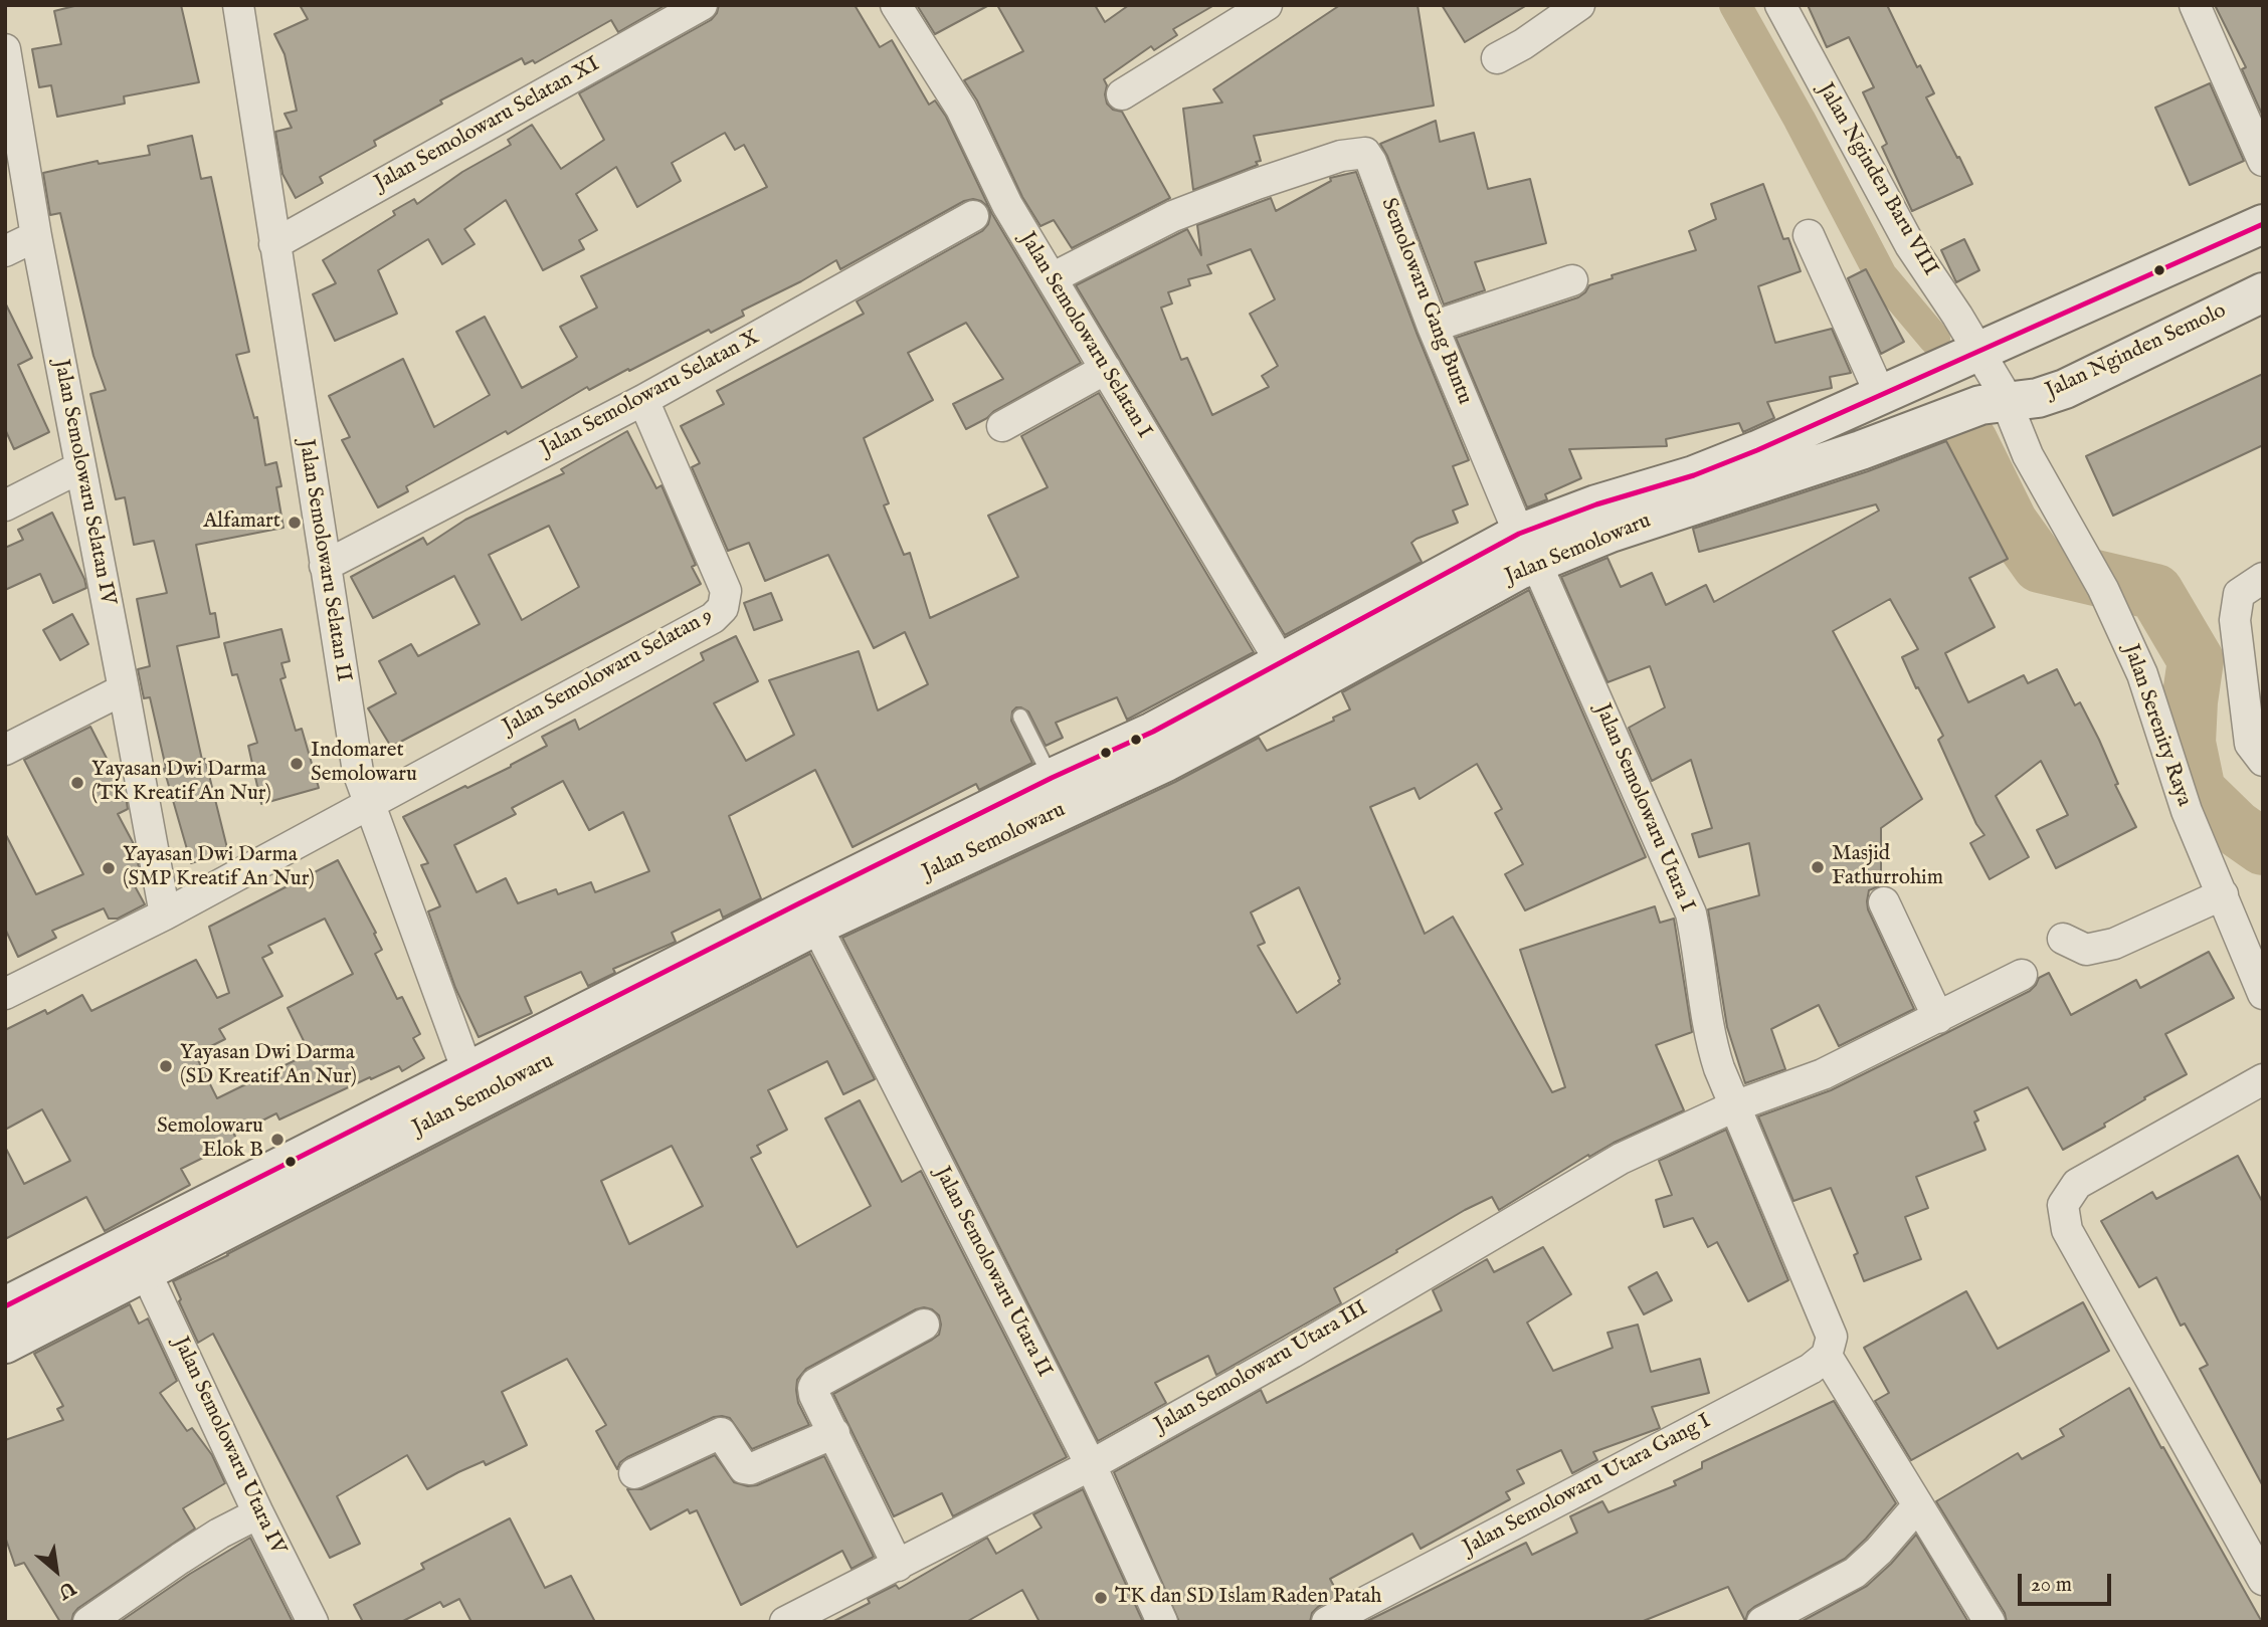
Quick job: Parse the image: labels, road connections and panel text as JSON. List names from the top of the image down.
{
  "streets": {
    "main road": ["Jalan Nginden Semolo", "Jalan Semolowaru"],
    "street": [
      "Jalan Semolowaru Selatan XI",
      "Jalan Nginden Baru VIII",
      "Semolowaru Gang Buntu",
      "Jalan Semolowaru Selatan I",
      "Jalan Semolowaru Selatan X",
      "Jalan Semolowaru Selatan IV",
      "Jalan Semolowaru Selatan II",
      "Jalan Semolowaru Selatan 9",
      "Jalan Serenity Raya",
      "Jalan Semolowaru Utara I",
      "Jalan Semolowaru Utara II",
      "Jalan Semolowaru Utara III",
      "Jalan Semolowaru Utara IV",
      "Jalan Semolowaru Utara Gang I"
    ]
  },
  "crossings": [
    ["Jalan Semolowaru Selatan XI", "Jalan Semolowaru Selatan II"],
    ["Jalan Nginden Baru VIII", "Jalan Nginden Semolo"],
    ["Jalan Nginden Baru VIII", "Jalan Semolowaru"],
    ["Jalan Nginden Baru VIII", "Jalan Serenity Raya"],
    ["Semolowaru Gang Buntu", "Jalan Semolowaru Selatan I"],
    ["Semolowaru Gang Buntu", "Jalan Semolowaru"],
    ["Semolowaru Gang Buntu", "Jalan Semolowaru Utara I"],
    ["Jalan Semolowaru Selatan I", "Jalan Semolowaru"],
    ["Jalan Nginden Semolo", "Jalan Semolowaru"],
    ["Jalan Nginden Semolo", "Jalan Serenity Raya"],
    ["Jalan Semolowaru Selatan X", "Jalan Semolowaru Selatan II"],
    ["Jalan Semolowaru Selatan X", "Jalan Semolowaru Selatan 9"],
    ["Jalan Semolowaru", "Jalan Semolowaru Selatan II"],
    ["Jalan Semolowaru", "Jalan Serenity Raya"],
    ["Jalan Semolowaru", "Jalan Semolowaru Utara I"],
    ["Jalan Semolowaru", "Jalan Semolowaru Utara II"],
    ["Jalan Semolowaru", "Jalan Semolowaru Utara IV"],
    ["Jalan Semolowaru Selatan II", "Jalan Semolowaru Selatan 9"],
    ["Jalan Semolowaru Utara I", "Jalan Semolowaru Utara III"],
    ["Jalan Semolowaru Utara I", "Jalan Semolowaru Utara Gang I"],
    ["Jalan Semolowaru Utara II", "Jalan Semolowaru Utara III"]
  ],
  "places": [
    "Alfamart",
    "Indomaret Semolowaru",
    "Yayasan Dwi Darma (TK Kreatif An Nur)",
    "Masjid Fathurrohim",
    "Yayasan Dwi Darma (SMP Kreatif An Nur)",
    "Yayasan Dwi Darma (SD Kreatif An Nur)",
    "Semolowaru Elok B",
    "TK dan SD Islam Raden Patah"
  ],
  "scale_bar": "20 m",
  "north": "bottom right"
}
